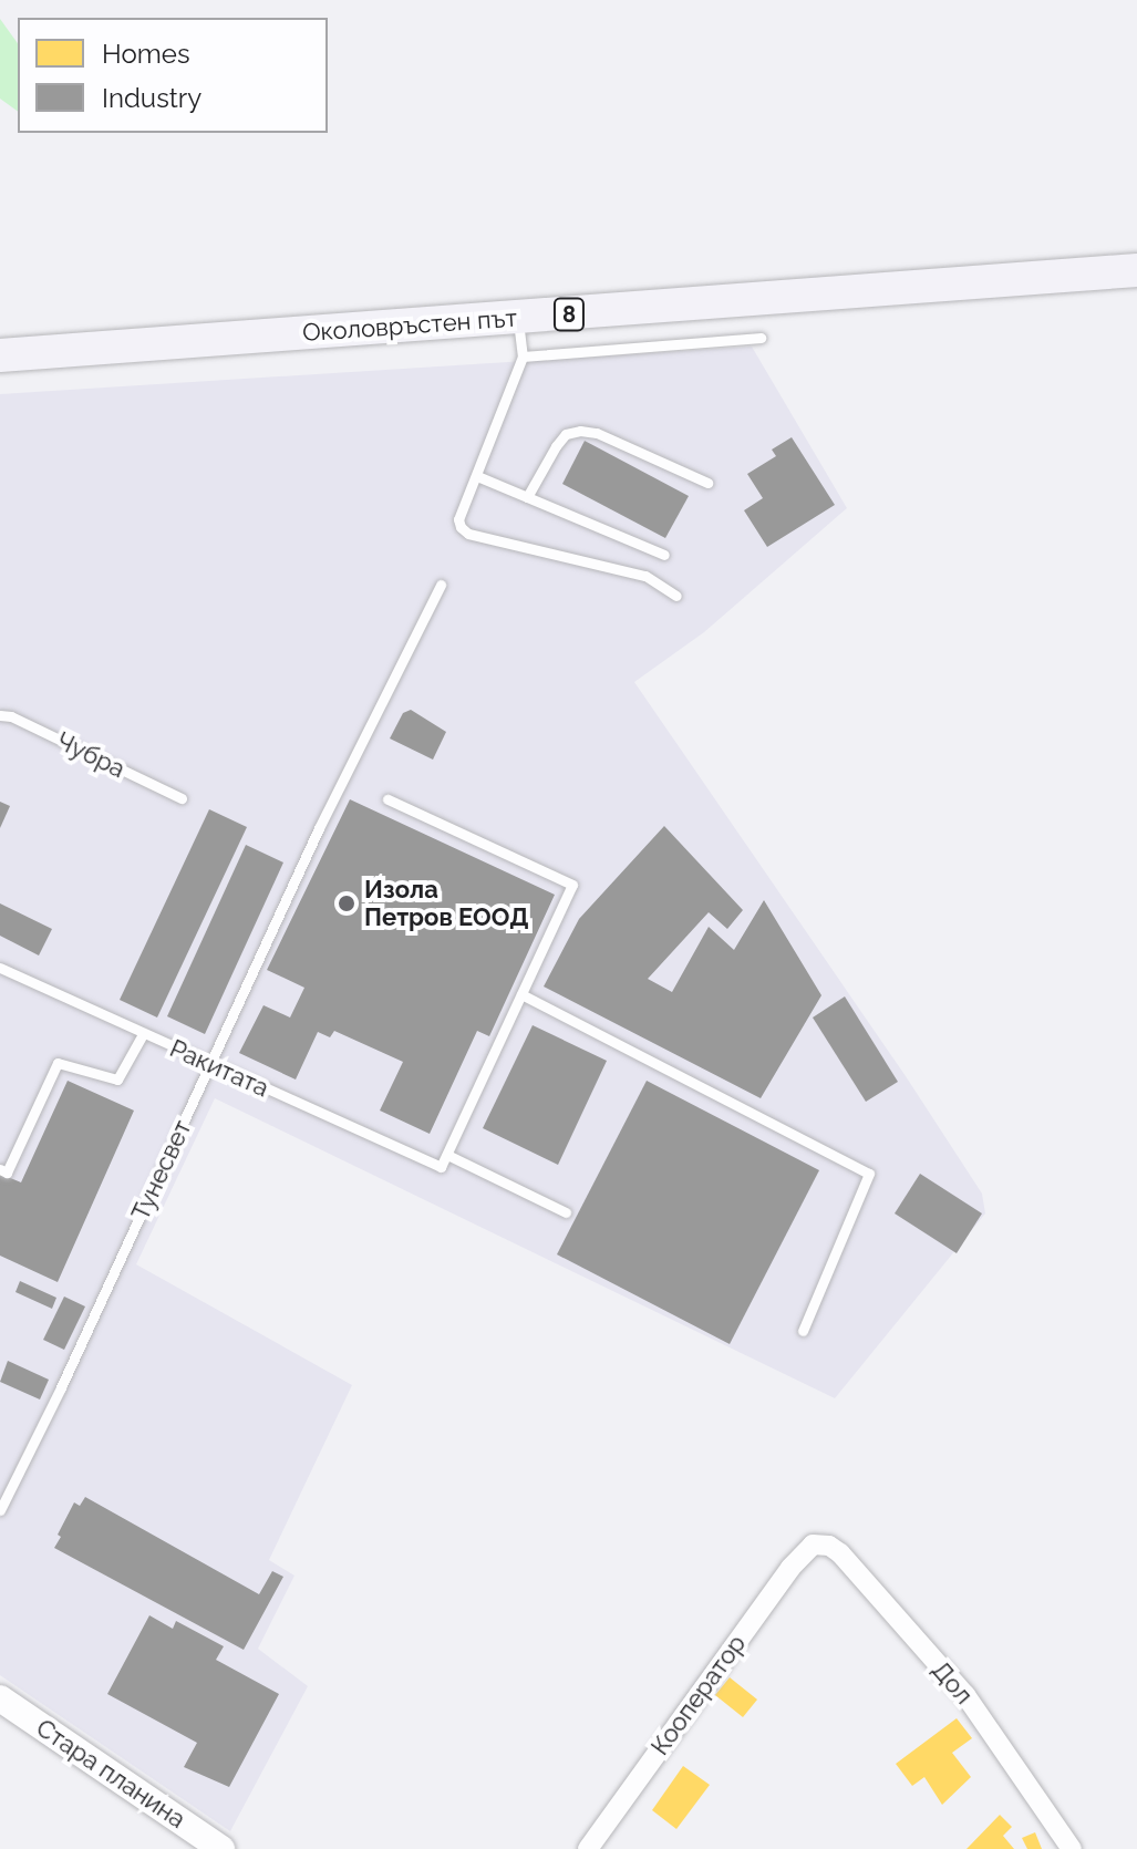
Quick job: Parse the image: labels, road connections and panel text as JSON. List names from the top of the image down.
{
  "streets": {
    "main road": ["8", "Околовръстен път"],
    "street": ["Дол", "Кооператор", "Стара планина"],
    "lane": ["Чубра", "Ракитата", "Тунесвет"]
  },
  "crossings": [
    ["Ракитата", "Тунесвет"],
    ["Дол", "Кооператор"]
  ],
  "places": ["Изола Петров ЕООД"],
  "legend": ["Homes", "Industry"]
}
